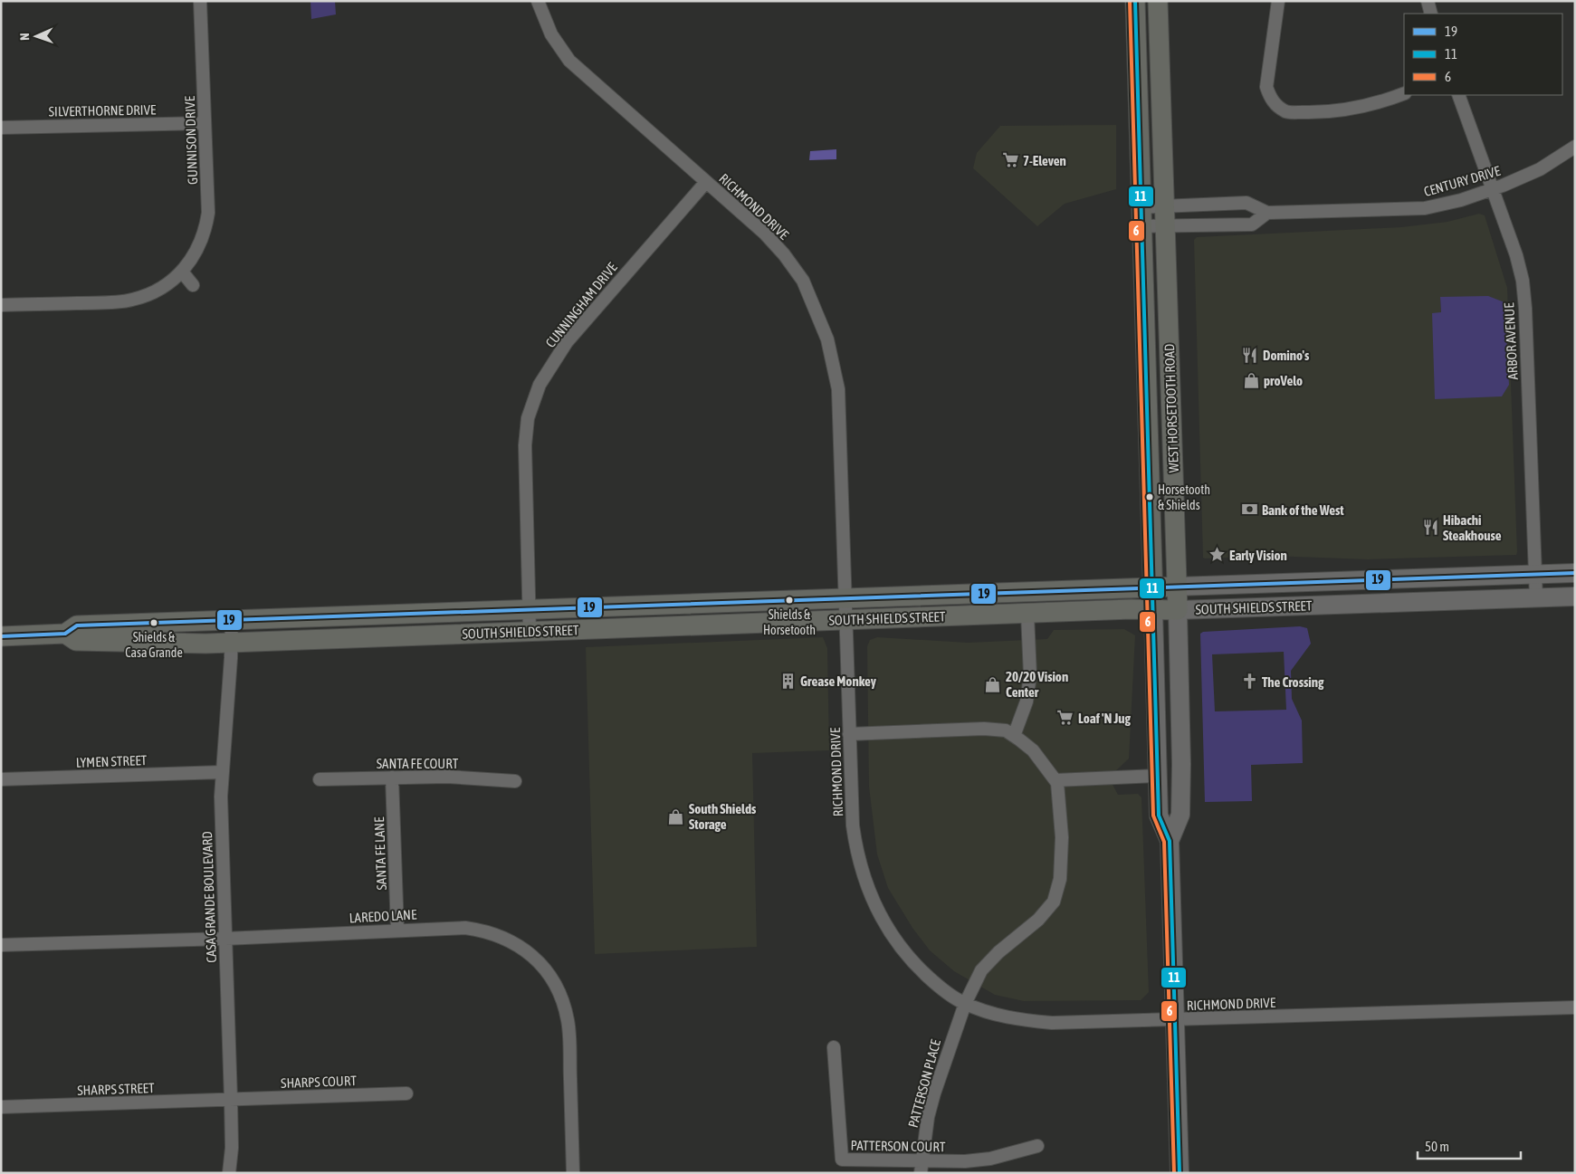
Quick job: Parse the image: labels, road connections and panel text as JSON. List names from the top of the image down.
{
  "streets": {
    "main road": ["WEST HORSETOOTH ROAD", "SOUTH SHIELDS STREET"],
    "street": [
      "SILVERTHORNE DRIVE",
      "GUNNISON DRIVE",
      "CENTURY DRIVE",
      "RICHMOND DRIVE",
      "CUNNINGHAM DRIVE",
      "ARBOR AVENUE",
      "LYMEN STREET",
      "SANTA FE COURT",
      "SANTA FE LANE",
      "CASA GRANDE BOULEVARD",
      "LAREDO LANE",
      "SHARPS COURT",
      "PATTERSON PLACE",
      "SHARPS STREET",
      "PATTERSON COURT"
    ]
  },
  "crossings": [
    ["SILVERTHORNE DRIVE", "GUNNISON DRIVE"],
    ["CENTURY DRIVE", "ARBOR AVENUE"],
    ["CENTURY DRIVE", "WEST HORSETOOTH ROAD"],
    ["RICHMOND DRIVE", "CUNNINGHAM DRIVE"],
    ["RICHMOND DRIVE", "WEST HORSETOOTH ROAD"],
    ["RICHMOND DRIVE", "SOUTH SHIELDS STREET"],
    ["RICHMOND DRIVE", "PATTERSON PLACE"],
    ["CUNNINGHAM DRIVE", "SOUTH SHIELDS STREET"],
    ["ARBOR AVENUE", "SOUTH SHIELDS STREET"],
    ["WEST HORSETOOTH ROAD", "SOUTH SHIELDS STREET"],
    ["SOUTH SHIELDS STREET", "CASA GRANDE BOULEVARD"],
    ["LYMEN STREET", "CASA GRANDE BOULEVARD"],
    ["SANTA FE COURT", "SANTA FE LANE"],
    ["SANTA FE LANE", "LAREDO LANE"],
    ["CASA GRANDE BOULEVARD", "LAREDO LANE"],
    ["CASA GRANDE BOULEVARD", "SHARPS COURT"],
    ["CASA GRANDE BOULEVARD", "SHARPS STREET"],
    ["SHARPS COURT", "SHARPS STREET"],
    ["PATTERSON PLACE", "PATTERSON COURT"]
  ],
  "places": {
    "supermarket": ["7-Eleven", "Loaf 'N Jug"],
    "restaurant": ["Domino's", "Hibachi Steakhouse"],
    "shop": ["proVelo", "20/20 Vision Center", "South Shields Storage"],
    "other": ["Horsetooth & Shields", "Shields & Horsetooth", "Shields & Casa Grande"],
    "bank": ["Bank of the West"],
    "place": ["Early Vision"],
    "building": ["Grease Monkey"],
    "church": ["The Crossing"]
  },
  "lines": ["transit line 11", "transit line 6", "transit line 19"],
  "legend": ["19", "11", "6"],
  "scale_bar": "50 m",
  "north": "left"
}
